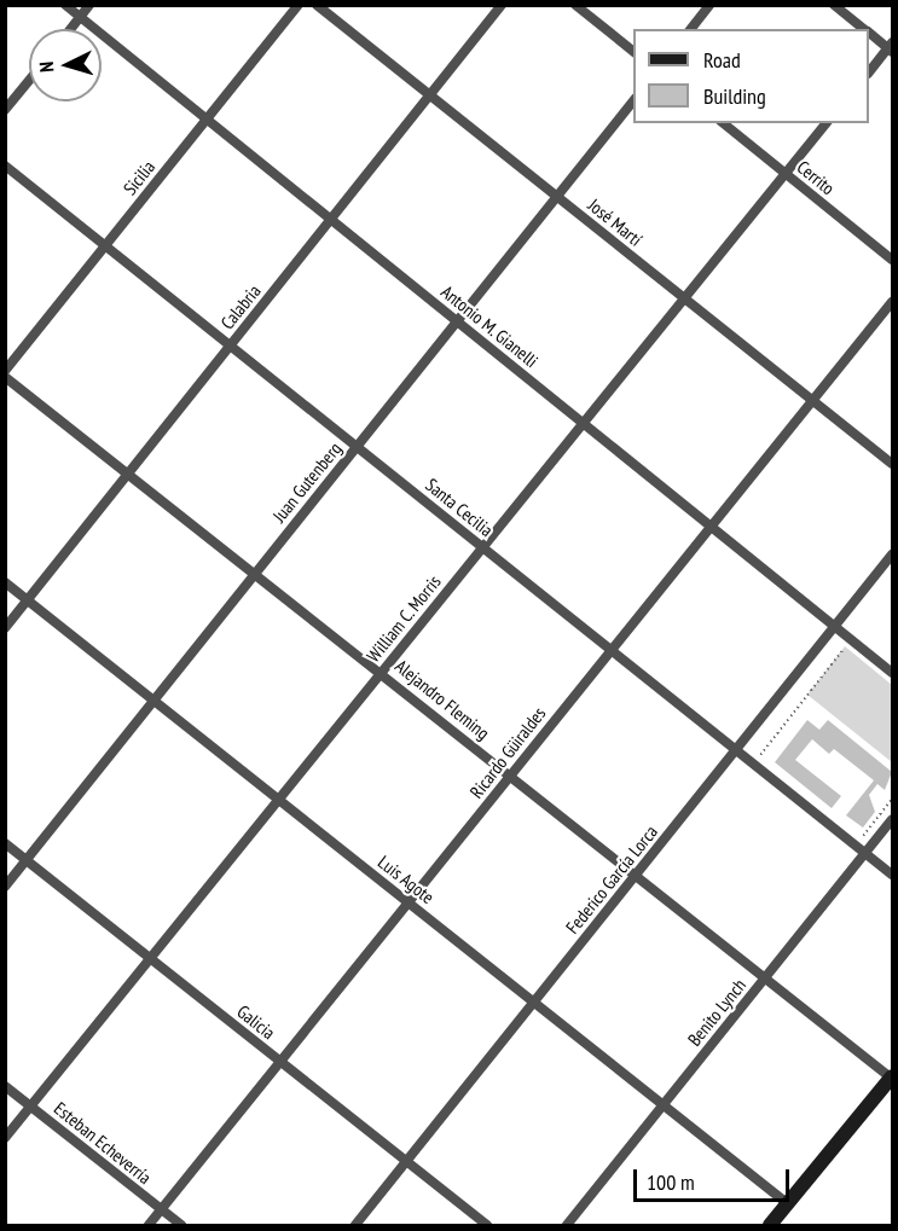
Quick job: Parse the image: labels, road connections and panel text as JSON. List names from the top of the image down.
{
  "streets": {
    "street": [
      "Sicilia",
      "Cerrito",
      "José Martí",
      "Calabria",
      "Antonio M. Gianelli",
      "Juan Gutenberg",
      "Santa Cecilia",
      "William C. Morris",
      "Alejandro Fleming",
      "Ricardo Güiraldes",
      "Luis Agote",
      "Federico García Lorca",
      "Benito Lynch",
      "Galicia",
      "Esteban Echeverría"
    ]
  },
  "crossings": [
    ["Sicilia", "Antonio M. Gianelli"],
    ["Sicilia", "Santa Cecilia"],
    ["Cerrito", "William C. Morris"],
    ["José Martí", "Calabria"],
    ["José Martí", "Juan Gutenberg"],
    ["José Martí", "William C. Morris"],
    ["José Martí", "Ricardo Güiraldes"],
    ["Calabria", "Antonio M. Gianelli"],
    ["Calabria", "Santa Cecilia"],
    ["Calabria", "Alejandro Fleming"],
    ["Calabria", "Luis Agote"],
    ["Antonio M. Gianelli", "Juan Gutenberg"],
    ["Antonio M. Gianelli", "William C. Morris"],
    ["Antonio M. Gianelli", "Ricardo Güiraldes"],
    ["Antonio M. Gianelli", "Federico García Lorca"],
    ["Juan Gutenberg", "Santa Cecilia"],
    ["Juan Gutenberg", "Alejandro Fleming"],
    ["Juan Gutenberg", "Luis Agote"],
    ["Juan Gutenberg", "Galicia"],
    ["Santa Cecilia", "William C. Morris"],
    ["Santa Cecilia", "Ricardo Güiraldes"],
    ["Santa Cecilia", "Federico García Lorca"],
    ["Santa Cecilia", "Benito Lynch"],
    ["William C. Morris", "Alejandro Fleming"],
    ["William C. Morris", "Luis Agote"],
    ["William C. Morris", "Galicia"],
    ["William C. Morris", "Esteban Echeverría"],
    ["Alejandro Fleming", "Ricardo Güiraldes"],
    ["Alejandro Fleming", "Federico García Lorca"],
    ["Alejandro Fleming", "Benito Lynch"],
    ["Ricardo Güiraldes", "Luis Agote"],
    ["Ricardo Güiraldes", "Galicia"],
    ["Ricardo Güiraldes", "Esteban Echeverría"],
    ["Luis Agote", "Federico García Lorca"],
    ["Luis Agote", "Benito Lynch"],
    ["Federico García Lorca", "Galicia"]
  ],
  "legend": ["Road", "Building"],
  "scale_bar": "100 m",
  "north": "left"
}
